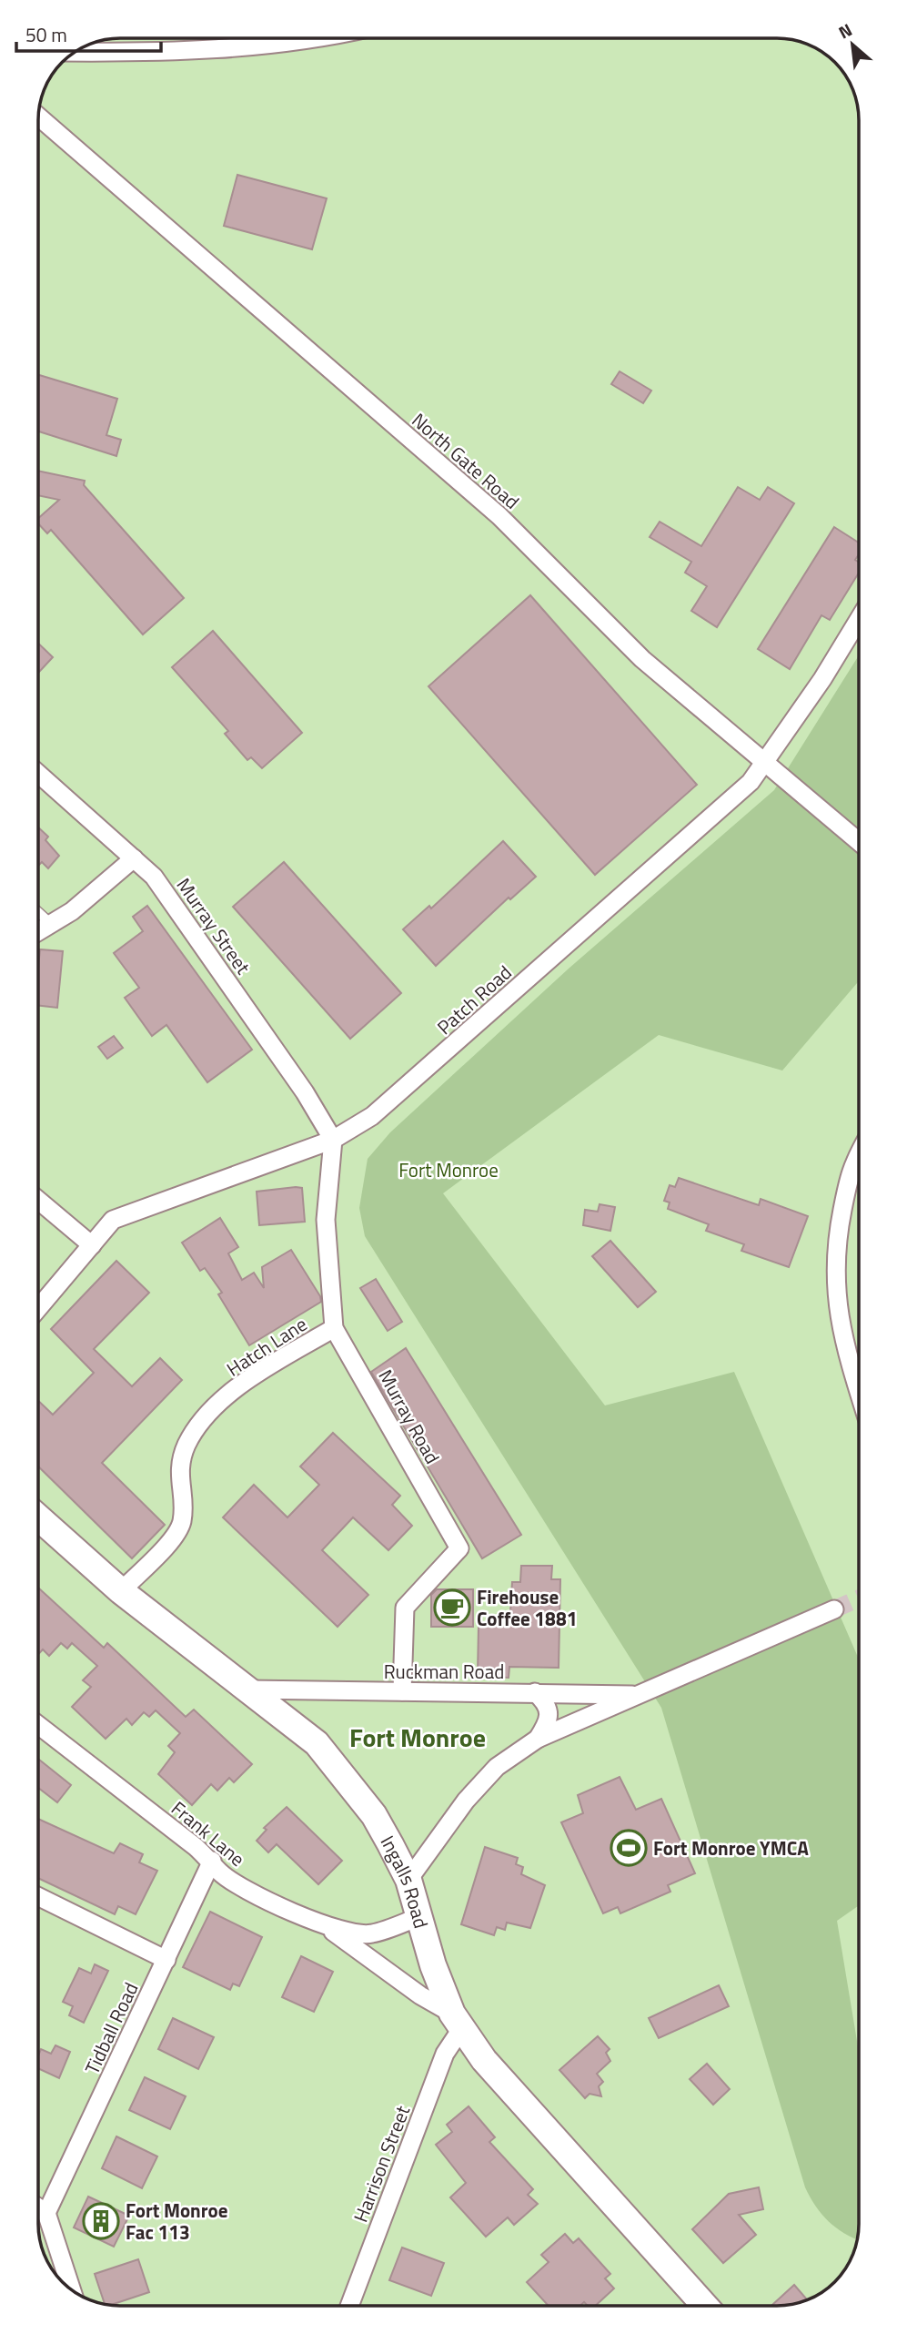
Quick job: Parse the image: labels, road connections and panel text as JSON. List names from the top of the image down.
{
  "streets": {
    "street": [
      "North Gate Road",
      "Murray Street",
      "Patch Road",
      "Hatch Lane",
      "Murray Road",
      "Ruckman Road",
      "Frank Lane",
      "Ingalls Road",
      "Tidball Road",
      "Harrison Street"
    ]
  },
  "crossings": [
    ["North Gate Road", "Patch Road"],
    ["Murray Street", "Patch Road"],
    ["Murray Street", "Murray Road"],
    ["Patch Road", "Murray Road"],
    ["Hatch Lane", "Murray Road"],
    ["Hatch Lane", "Ingalls Road"],
    ["Murray Road", "Ruckman Road"],
    ["Ruckman Road", "Ingalls Road"],
    ["Frank Lane", "Ingalls Road"],
    ["Frank Lane", "Tidball Road"],
    ["Ingalls Road", "Harrison Street"]
  ],
  "districts": ["Fort Monroe"],
  "parks": ["Fort Monroe"],
  "places": {
    "cafe": ["Firehouse Coffee 1881"],
    "sports": ["Fort Monroe YMCA"],
    "building": ["Fort Monroe Fac 113"]
  },
  "scale_bar": "50 m",
  "north": "top left"
}
